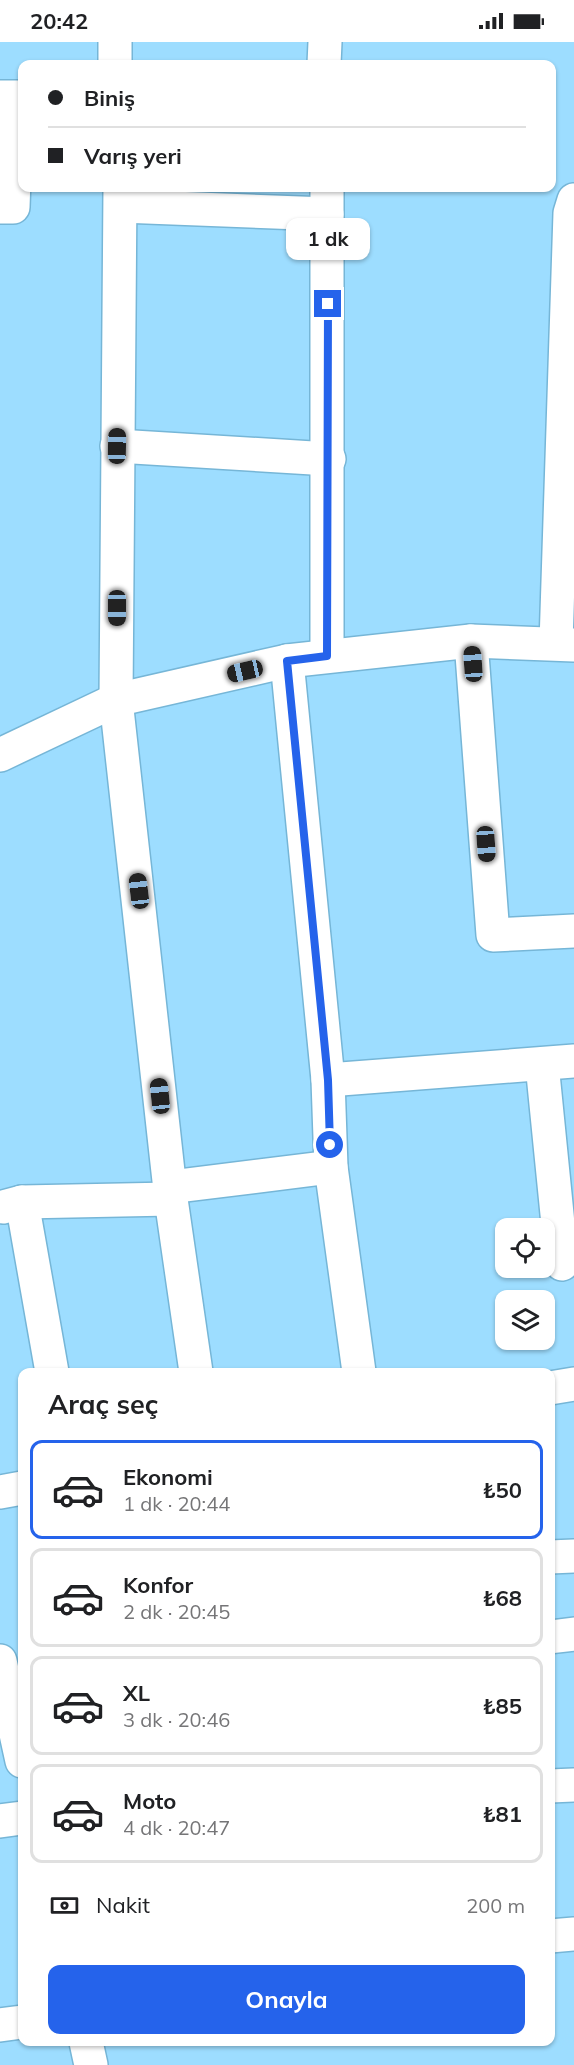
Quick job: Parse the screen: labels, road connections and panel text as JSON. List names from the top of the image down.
{
  "page": {
    "status": "20:42",
    "banner": ["Biniş", "Varış yeri"],
    "bubble": "1 dk",
    "heading": "Araç seç",
    "list": [
      {
        "name": "Ekonomi",
        "note": "1 dk · 20:44",
        "value": "₺50"
      },
      {
        "name": "Konfor",
        "note": "2 dk · 20:45",
        "value": "₺68"
      },
      {
        "name": "XL",
        "note": "3 dk · 20:46",
        "value": "₺85"
      },
      {
        "name": "Moto",
        "note": "4 dk · 20:47",
        "value": "₺81"
      }
    ],
    "pay": ["Nakit", "200 m"],
    "buttons": "Onayla"
  }
}
